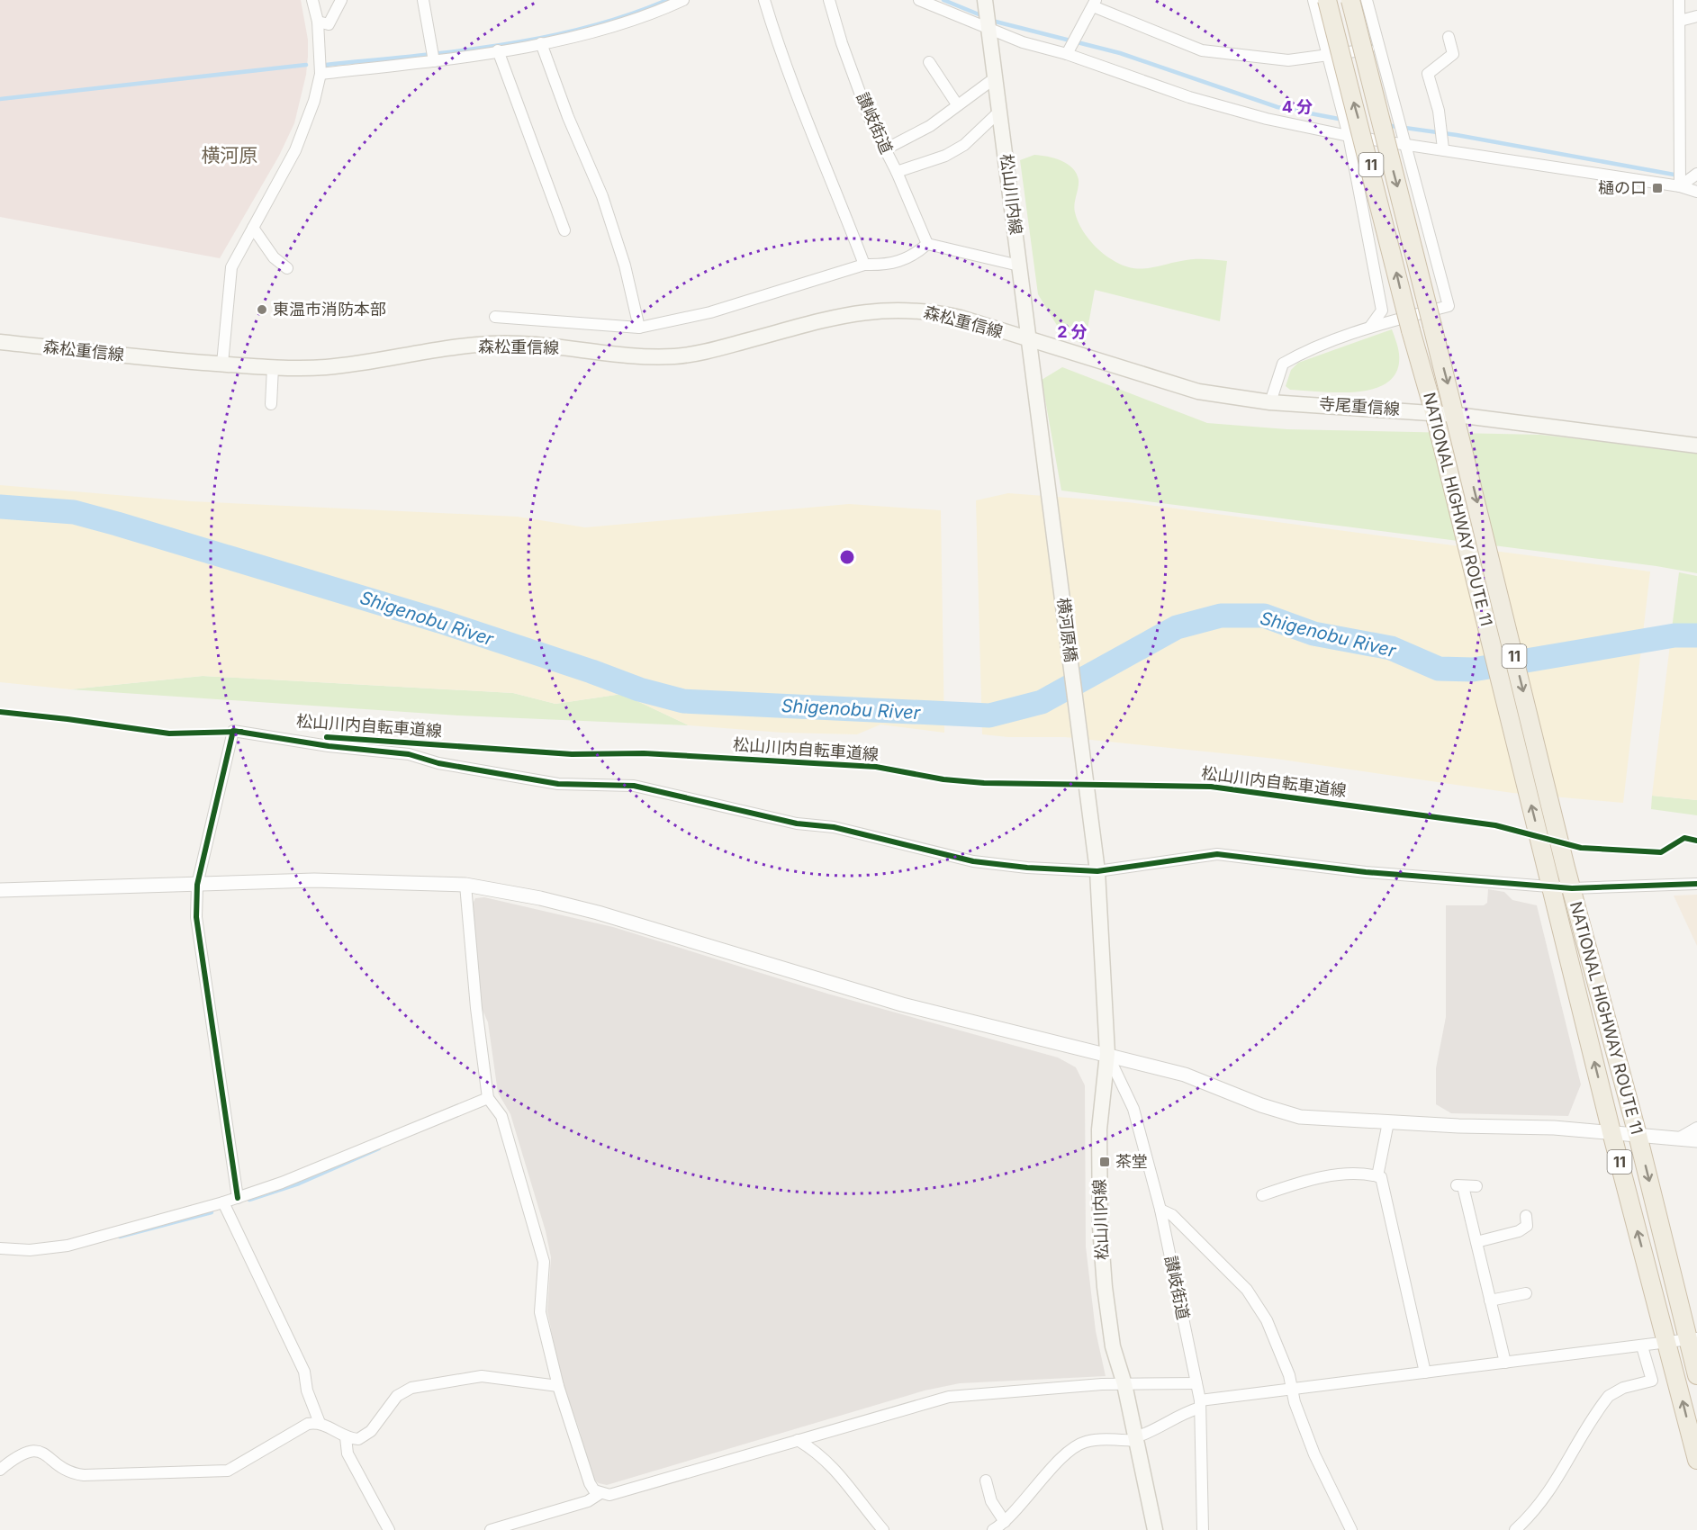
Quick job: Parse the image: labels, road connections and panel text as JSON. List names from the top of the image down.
{
  "streets": {
    "highway": ["11", "NATIONAL HIGHWAY ROUTE 11"],
    "main road": [
      "松山川内線",
      "森松重信線",
      "寺尾重信線",
      "横河原橋"
    ],
    "street": ["讃岐街道"],
    "cycle path": ["松山川内自転車道線"]
  },
  "crossings": [
    ["讃岐街道", "松山川内線"],
    ["松山川内線", "森松重信線"],
    ["松山川内線", "寺尾重信線"],
    ["松山川内線", "横河原橋"],
    ["森松重信線", "寺尾重信線"],
    ["寺尾重信線", "NATIONAL HIGHWAY ROUTE 11"]
  ],
  "districts": ["横河原"],
  "water": ["Shigenobu River"],
  "places": {
    "transit": ["樋の口", "茶堂"],
    "other": ["東温市消防本部"]
  },
  "rings": ["4 分", "2 分"]
}
